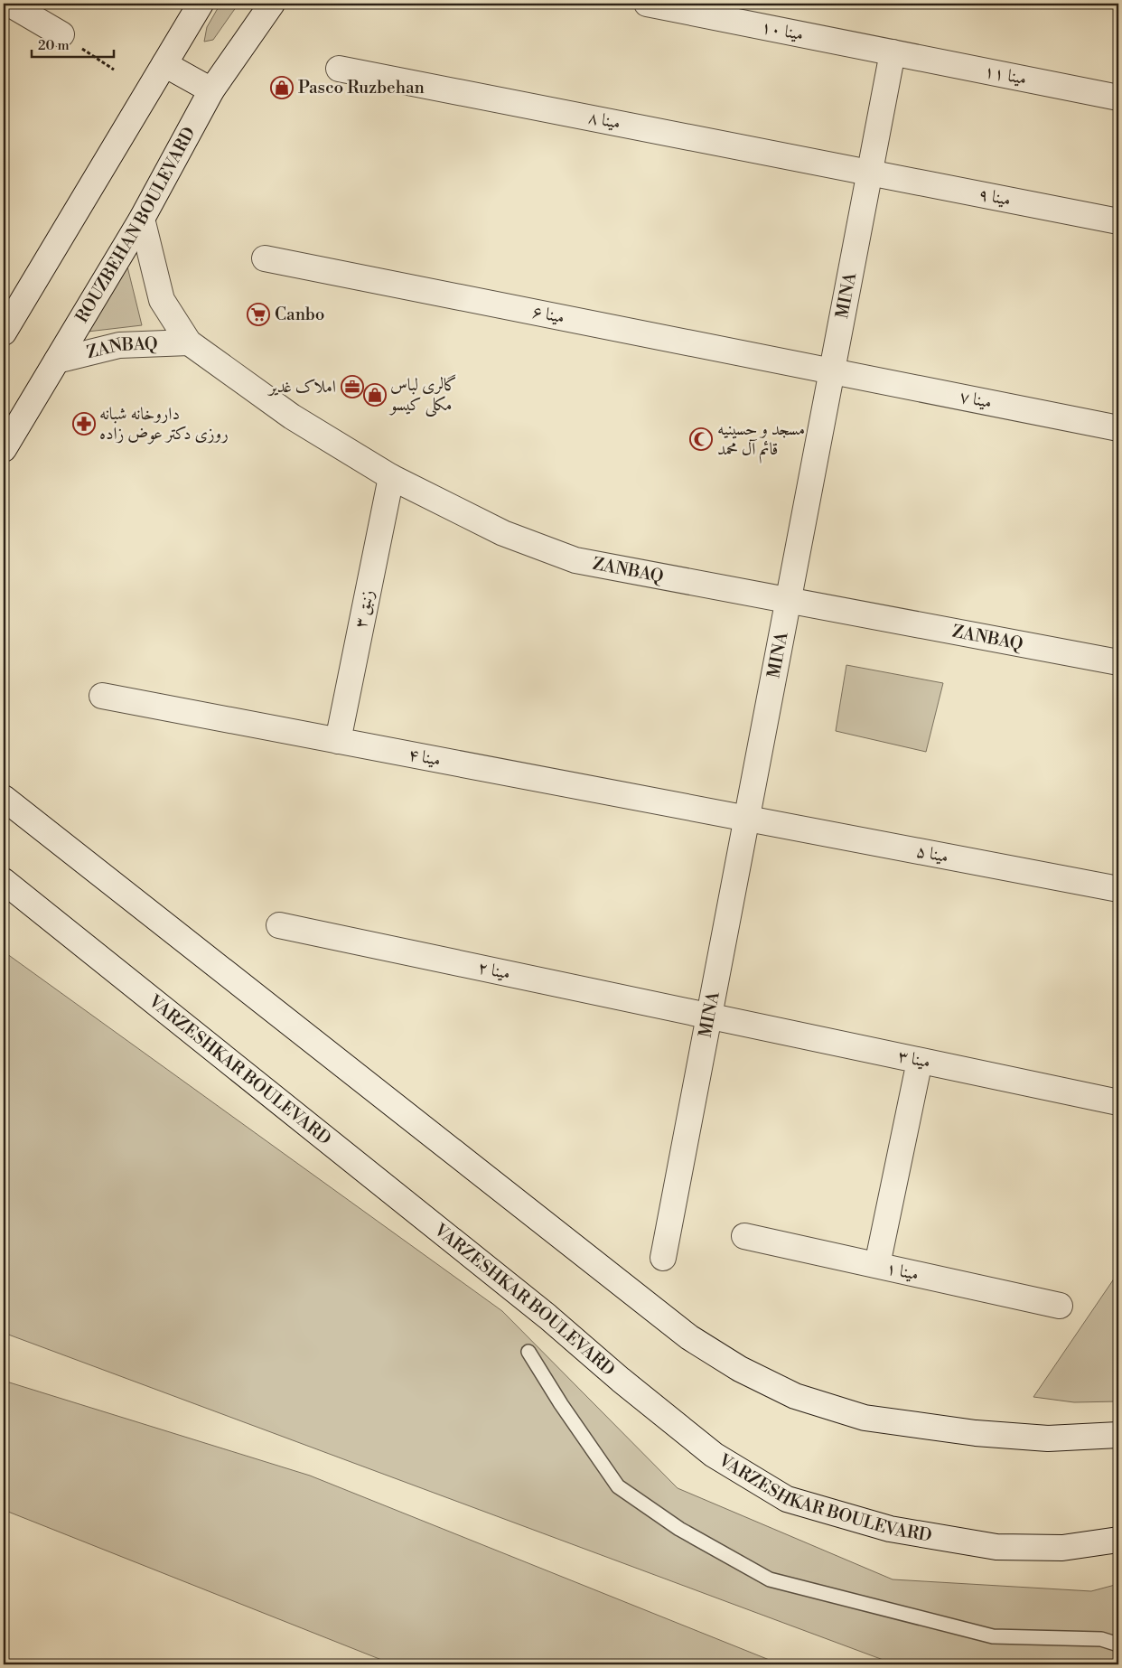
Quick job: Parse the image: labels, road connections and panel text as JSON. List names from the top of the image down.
{
  "streets": {
    "street": [
      "مینا ۱۰",
      "مینا ۱۱",
      "مینا ۸",
      "مینا ۹",
      "ROUZBEHAN BOULEVARD",
      "MINA",
      "مینا ۶",
      "ZANBAQ",
      "مینا ۷",
      "زنبق ۳",
      "مینا ۴",
      "مینا ۵",
      "مینا ۲",
      "مینا ۳",
      "VARZESHKAR BOULEVARD",
      "مینا ۱"
    ]
  },
  "crossings": [
    ["مینا ۱۰", "مینا ۱۱"],
    ["مینا ۱۰", "MINA"],
    ["مینا ۱۱", "MINA"],
    ["مینا ۸", "مینا ۹"],
    ["مینا ۸", "MINA"],
    ["مینا ۹", "MINA"],
    ["ROUZBEHAN BOULEVARD", "ZANBAQ"],
    ["MINA", "مینا ۶"],
    ["MINA", "ZANBAQ"],
    ["MINA", "مینا ۷"],
    ["MINA", "مینا ۴"],
    ["MINA", "مینا ۵"],
    ["MINA", "مینا ۲"],
    ["MINA", "مینا ۳"],
    ["مینا ۶", "مینا ۷"],
    ["ZANBAQ", "زنبق ۳"],
    ["زنبق ۳", "مینا ۴"],
    ["مینا ۴", "مینا ۵"],
    ["مینا ۲", "مینا ۳"]
  ],
  "places": {
    "shop": ["Pasco Ruzbehan", "گالری لباس مکلی کیسو"],
    "supermarket": ["Canbo"],
    "office": ["املاک غدیر"],
    "pharmacy": ["داروخانه شبانه روزی دکتر عوض زاده"],
    "mosque": ["مسجد و حسینیه قائم آل محمد"]
  },
  "scale_bar": "20 m"
}
